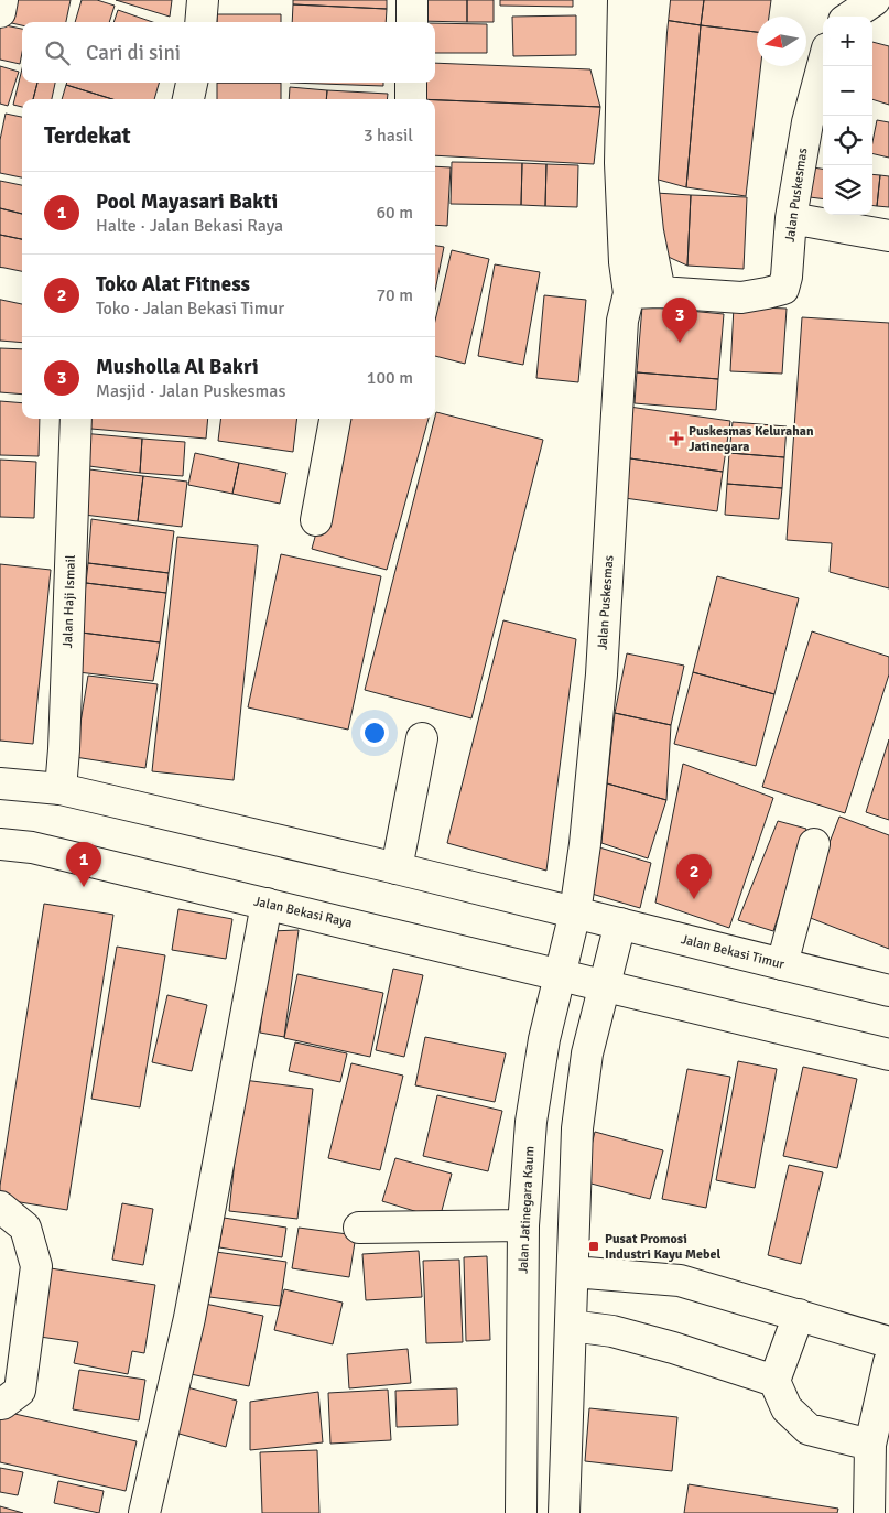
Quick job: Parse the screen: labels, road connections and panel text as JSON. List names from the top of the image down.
{
  "streets": {
    "street": [
      "Jalan Puskesmas",
      "Jalan Haji Ismail",
      "Jalan Bekasi Raya",
      "Jalan Bekasi Timur",
      "Jalan Jatinegara Kaum"
    ]
  },
  "crossings": [
    ["Jalan Puskesmas", "Jalan Bekasi Timur"],
    ["Jalan Puskesmas", "Jalan Jatinegara Kaum"],
    ["Jalan Bekasi Raya", "Jalan Jatinegara Kaum"],
    ["Jalan Bekasi Timur", "Jalan Jatinegara Kaum"]
  ],
  "places": {
    "health": ["Puskesmas Kelurahan Jatinegara"],
    "transit": ["Pusat Promosi Industri Kayu Mebel"]
  },
  "north": "left",
  "page": {
    "map_buttons": ["+", "−"],
    "search": "Cari di sini",
    "heading": ["Terdekat", "3 hasil"],
    "list": [
      {
        "mark": "1",
        "name": "Pool Mayasari Bakti",
        "note": "Halte · Jalan Bekasi Raya",
        "value": "60 m"
      },
      {
        "mark": "2",
        "name": "Toko Alat Fitness",
        "note": "Toko · Jalan Bekasi Timur",
        "value": "70 m"
      },
      {
        "mark": "3",
        "name": "Musholla Al Bakri",
        "note": "Masjid · Jalan Puskesmas",
        "value": "100 m"
      }
    ],
    "pins": ["3", "1", "2"]
  }
}
